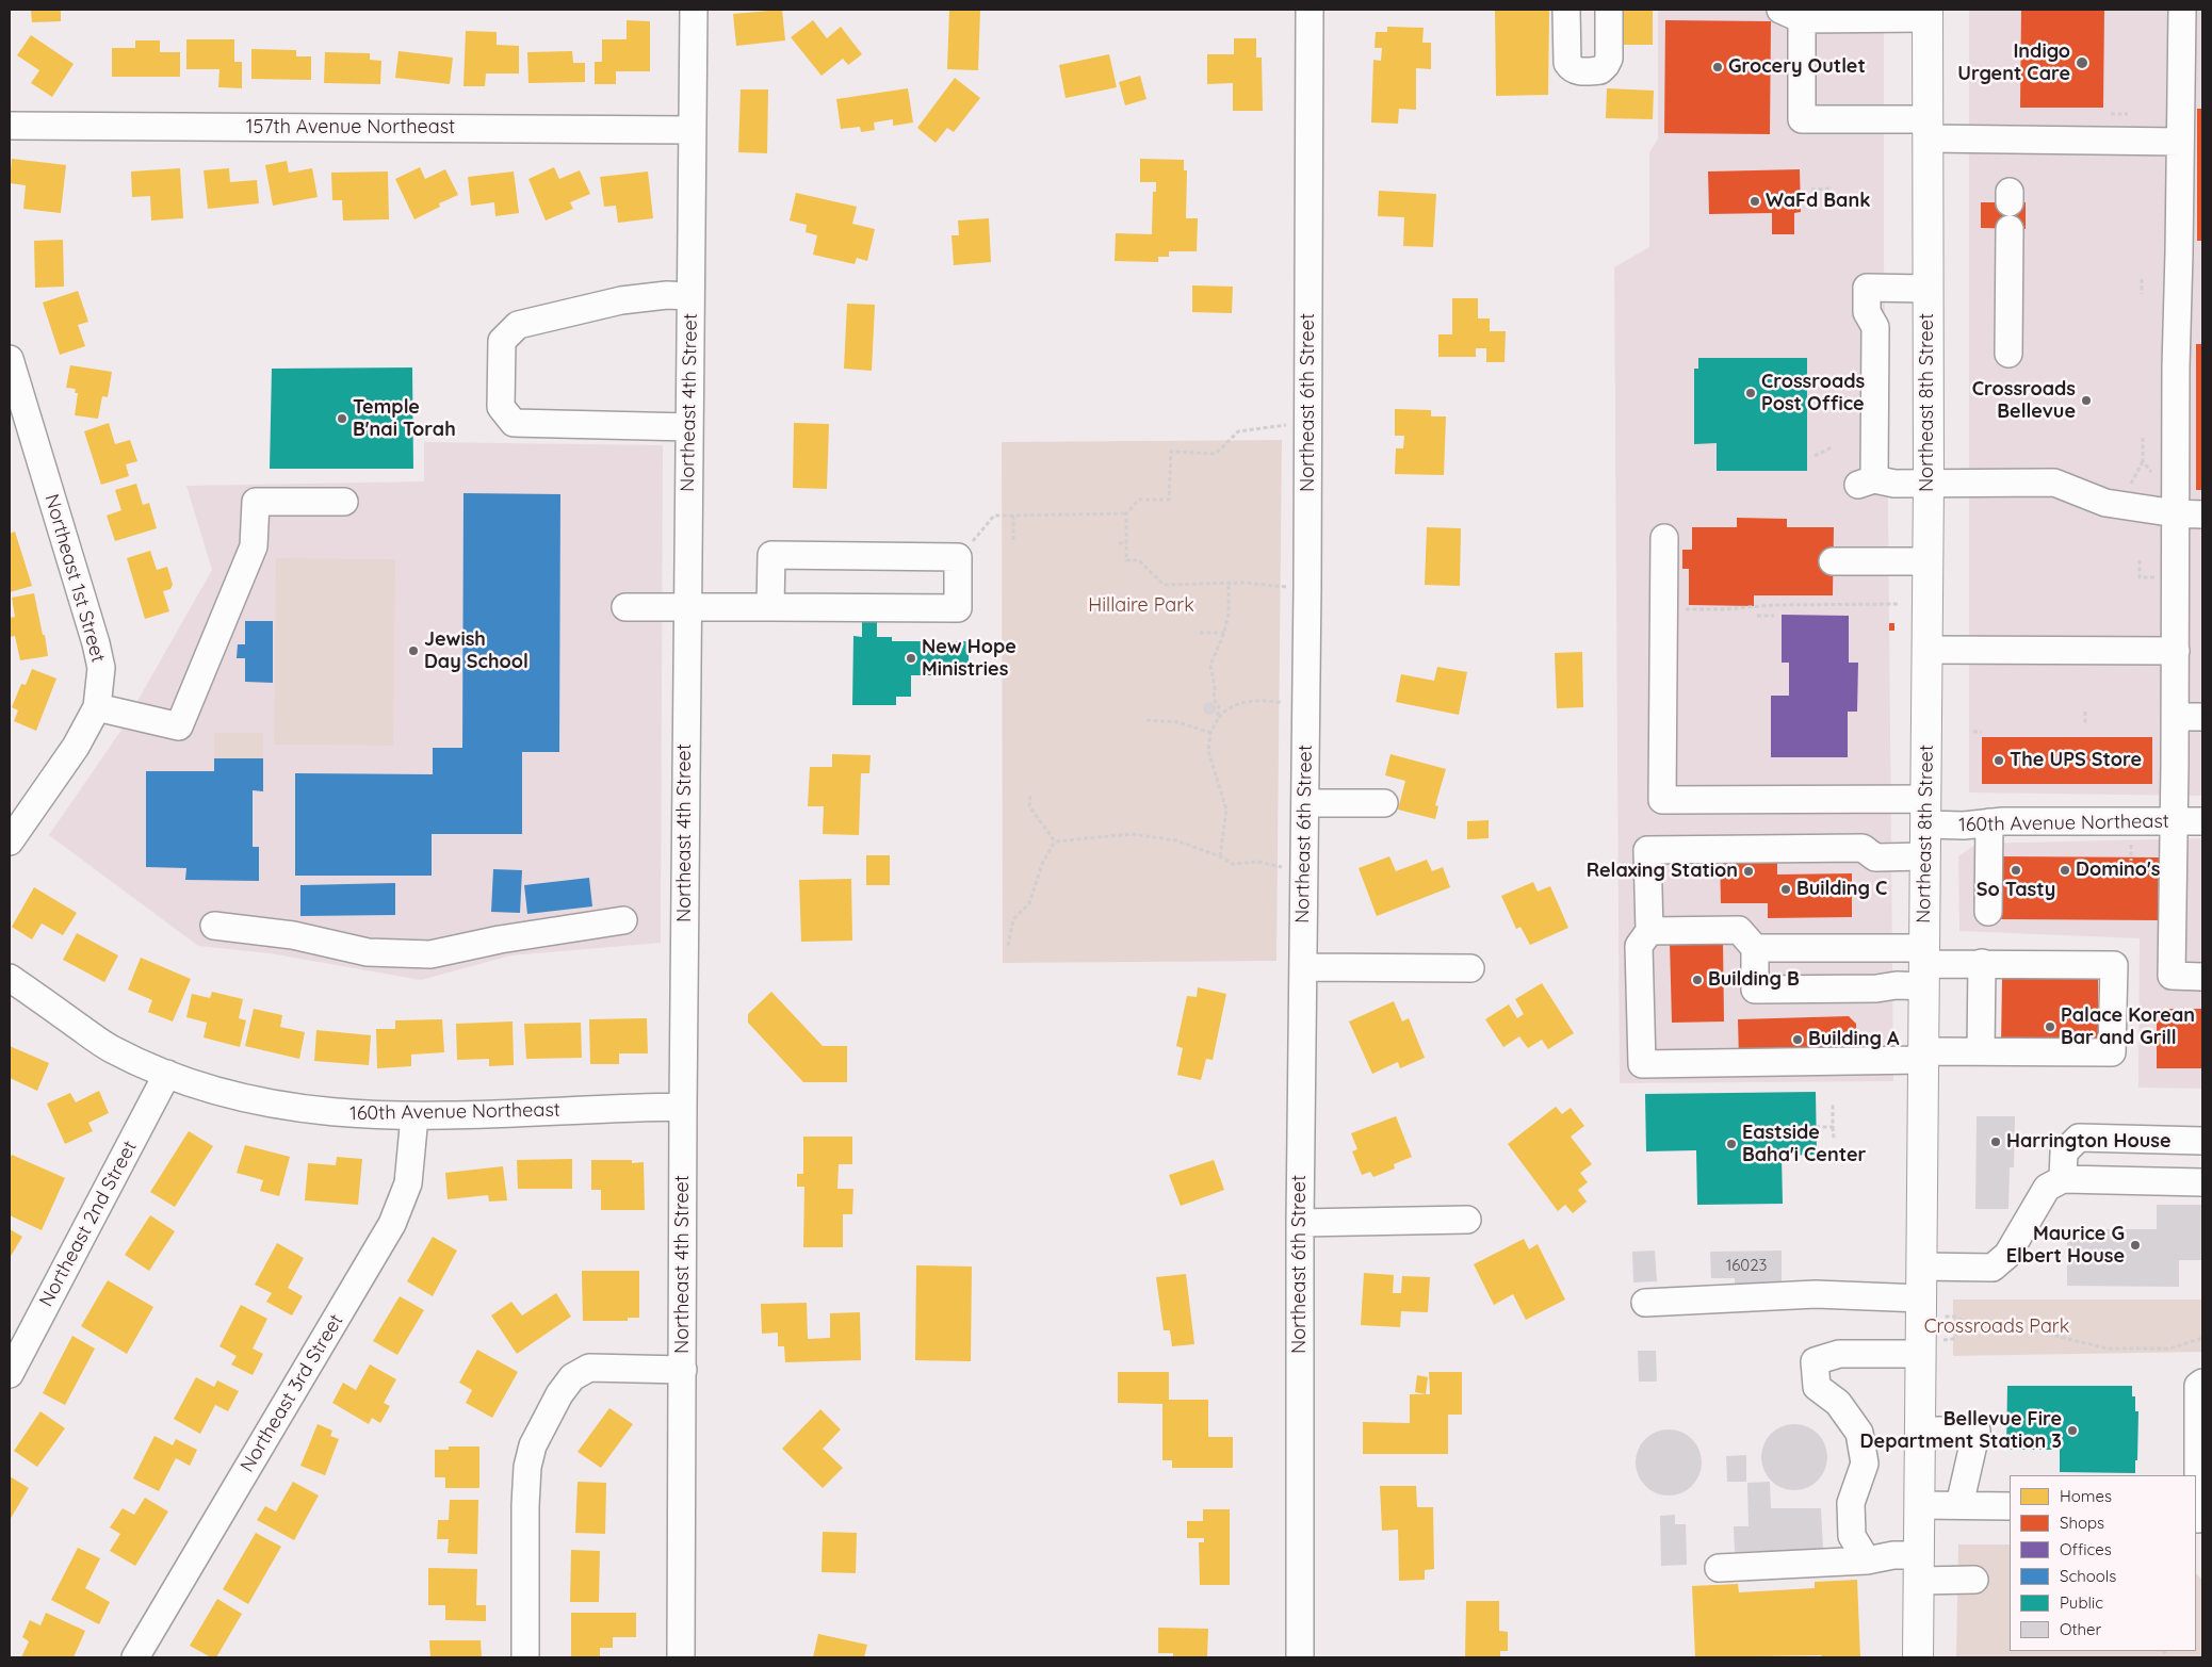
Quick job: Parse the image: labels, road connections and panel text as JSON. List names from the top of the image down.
{
  "streets": {
    "main road": ["Northeast 8th Street"],
    "street": [
      "157th Avenue Northeast",
      "Northeast 4th Street",
      "Northeast 6th Street",
      "Northeast 1st Street",
      "160th Avenue Northeast",
      "Northeast 2nd Street",
      "Northeast 3rd Street"
    ]
  },
  "crossings": [
    ["157th Avenue Northeast", "Northeast 4th Street"],
    ["Northeast 4th Street", "160th Avenue Northeast"],
    ["Northeast 8th Street", "160th Avenue Northeast"],
    ["160th Avenue Northeast", "Northeast 2nd Street"],
    ["160th Avenue Northeast", "Northeast 3rd Street"]
  ],
  "parks": ["Hillaire Park", "Crossroads Park"],
  "places": [
    "Indigo Urgent Care",
    "Grocery Outlet",
    "WaFd Bank",
    "Crossroads Post Office",
    "Crossroads Bellevue",
    "Temple B'nai Torah",
    "Jewish Day School",
    "New Hope Ministries",
    "The UPS Store",
    "So Tasty",
    "Domino's",
    "Relaxing Station",
    "Building C",
    "Building B",
    "Palace Korean Bar and Grill",
    "Building A",
    "Harrington House",
    "Eastside Baha'i Center",
    "Maurice G Elbert House",
    "Bellevue Fire Department Station 3"
  ],
  "house_numbers": ["16023"],
  "legend": [
    "Homes",
    "Shops",
    "Offices",
    "Schools",
    "Public",
    "Other"
  ]
}
